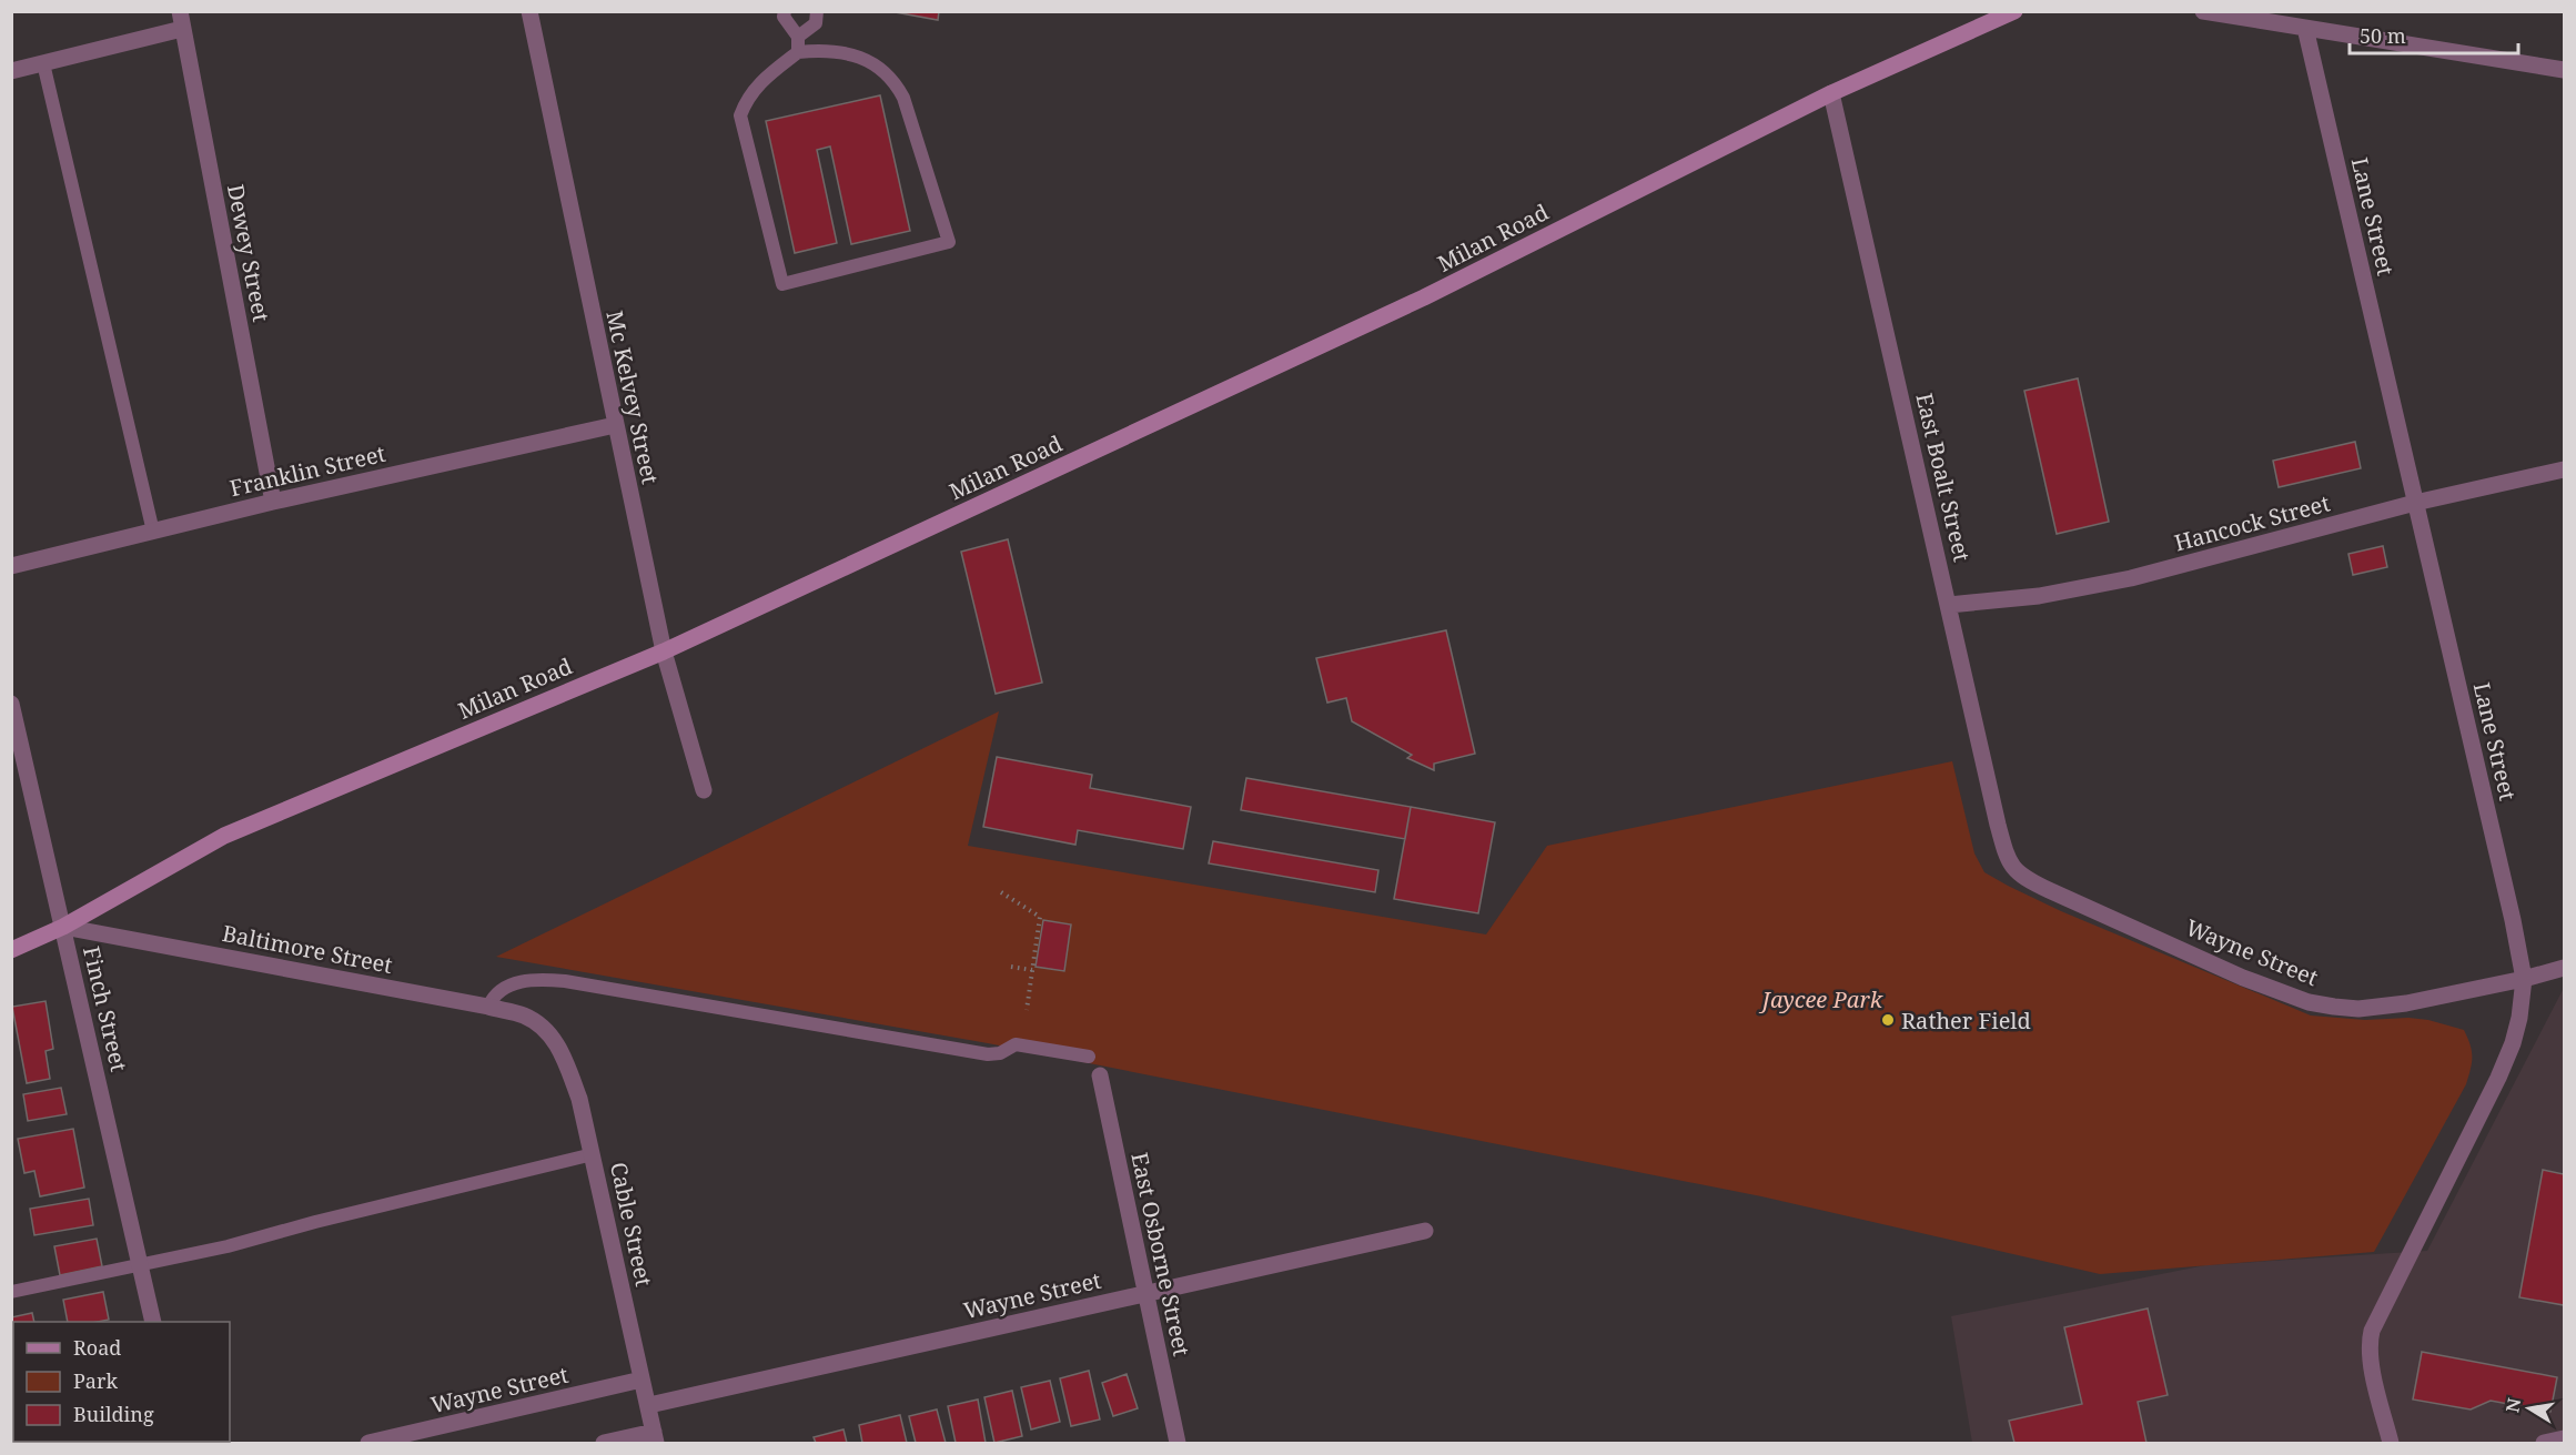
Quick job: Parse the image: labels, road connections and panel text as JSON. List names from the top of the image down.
{
  "streets": {
    "street": [
      "Lane Street",
      "Milan Road",
      "Dewey Street",
      "Mc Kelvey Street",
      "Franklin Street",
      "East Boalt Street",
      "Hancock Street",
      "Baltimore Street",
      "Wayne Street",
      "Finch Street",
      "Cable Street",
      "East Osborne Street"
    ]
  },
  "crossings": [
    ["Lane Street", "Hancock Street"],
    ["Lane Street", "Wayne Street"],
    ["Milan Road", "Mc Kelvey Street"],
    ["Milan Road", "East Boalt Street"],
    ["Milan Road", "Baltimore Street"],
    ["Milan Road", "Finch Street"],
    ["Dewey Street", "Franklin Street"],
    ["Mc Kelvey Street", "Franklin Street"],
    ["East Boalt Street", "Hancock Street"],
    ["East Boalt Street", "Wayne Street"],
    ["Baltimore Street", "Finch Street"],
    ["Baltimore Street", "Cable Street"],
    ["Wayne Street", "Cable Street"],
    ["Wayne Street", "East Osborne Street"]
  ],
  "parks": ["Jaycee Park"],
  "places": ["Rather Field"],
  "legend": ["Road", "Park", "Building"],
  "scale_bar": "50 m",
  "north": "left"
}
